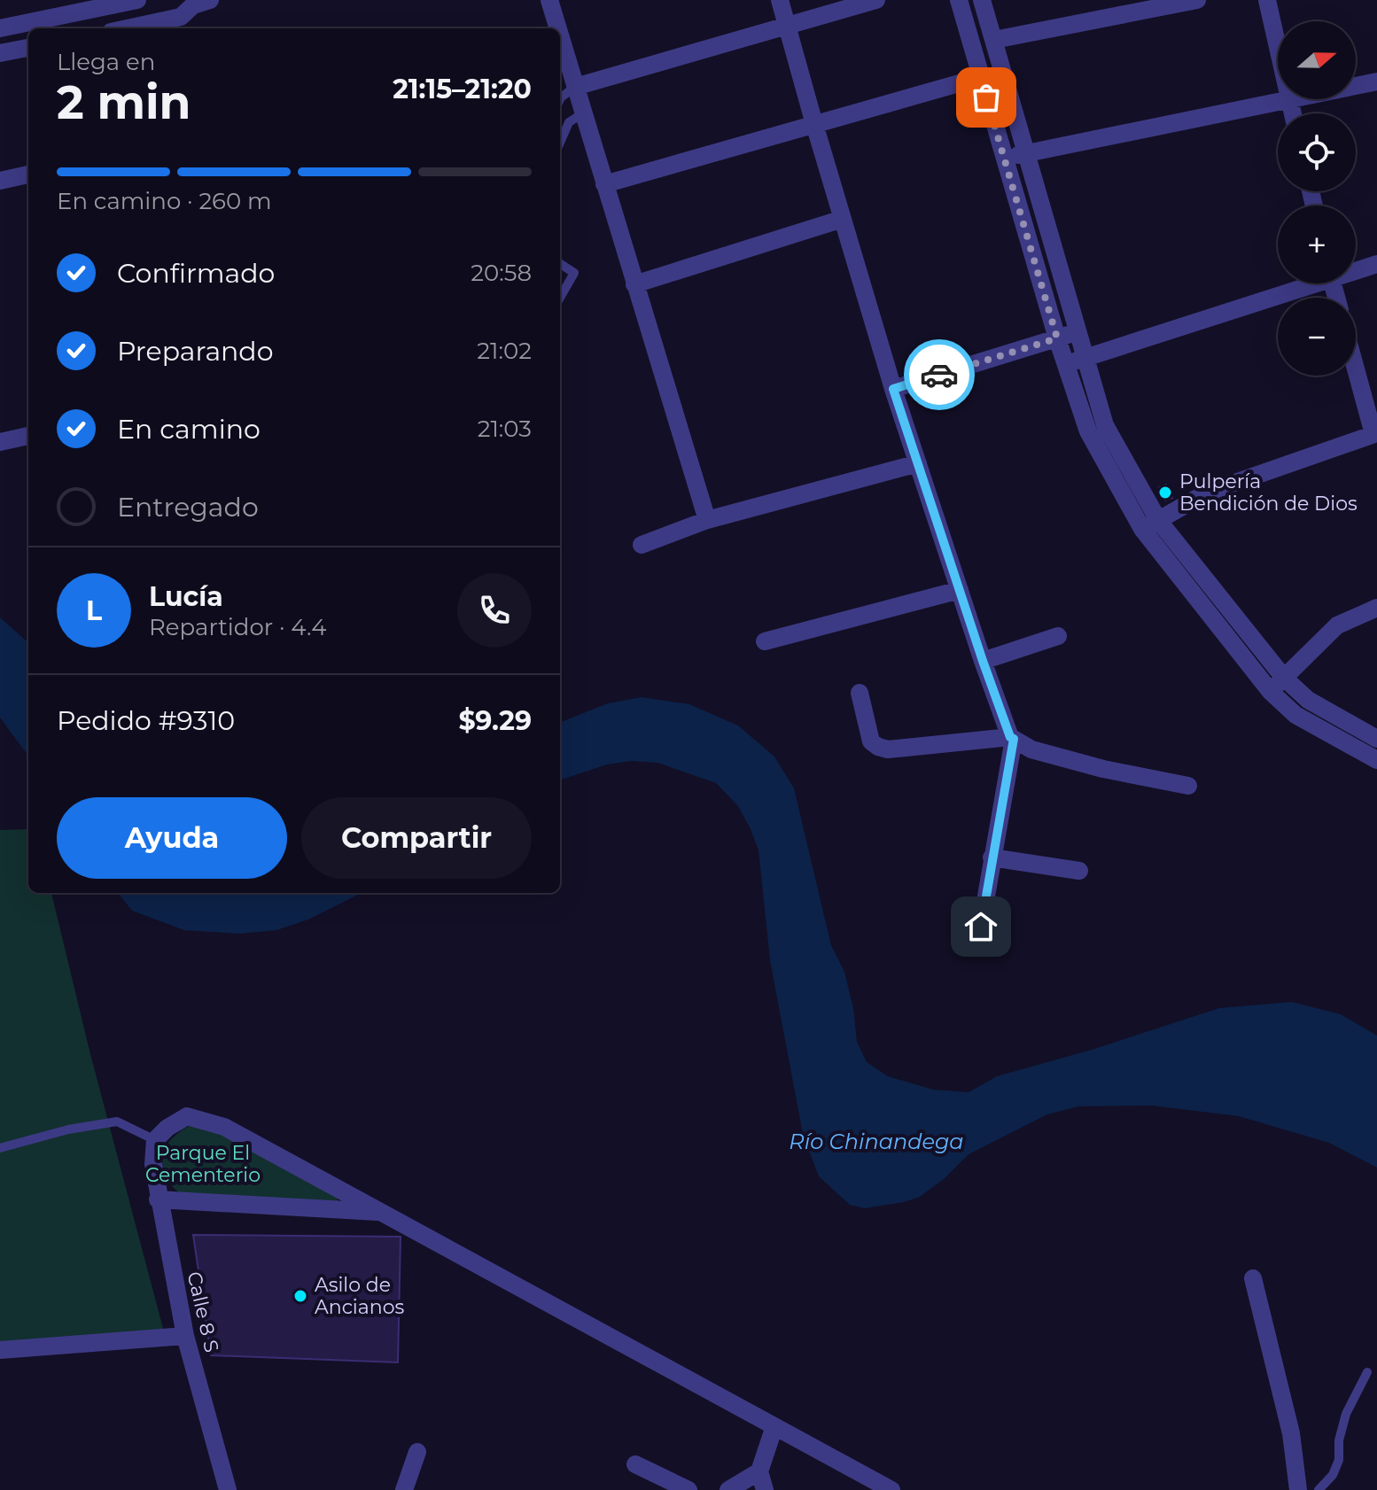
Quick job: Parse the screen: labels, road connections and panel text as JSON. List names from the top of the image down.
{
  "streets": {
    "street": ["Calle 8 S"]
  },
  "water": ["Río Chinandega"],
  "parks": ["Parque El Cementerio"],
  "places": ["Pulpería Bendición de Dios", "Asilo de Ancianos"],
  "north": "right",
  "page": {
    "map_buttons": ["+", "−"],
    "heading": ["2 min", "Llega en", "21:15–21:20"],
    "panel": [
      "Lucía",
      "Repartidor · 4.4",
      "Pedido #9310",
      "$9.29"
    ],
    "bar": "En camino · 260 m",
    "list": [
      ["Confirmado", "20:58"],
      ["Preparando", "21:02"],
      ["En camino", "21:03"],
      "Entregado"
    ],
    "round": "L",
    "buttons": ["Ayuda", "Compartir"]
  }
}
